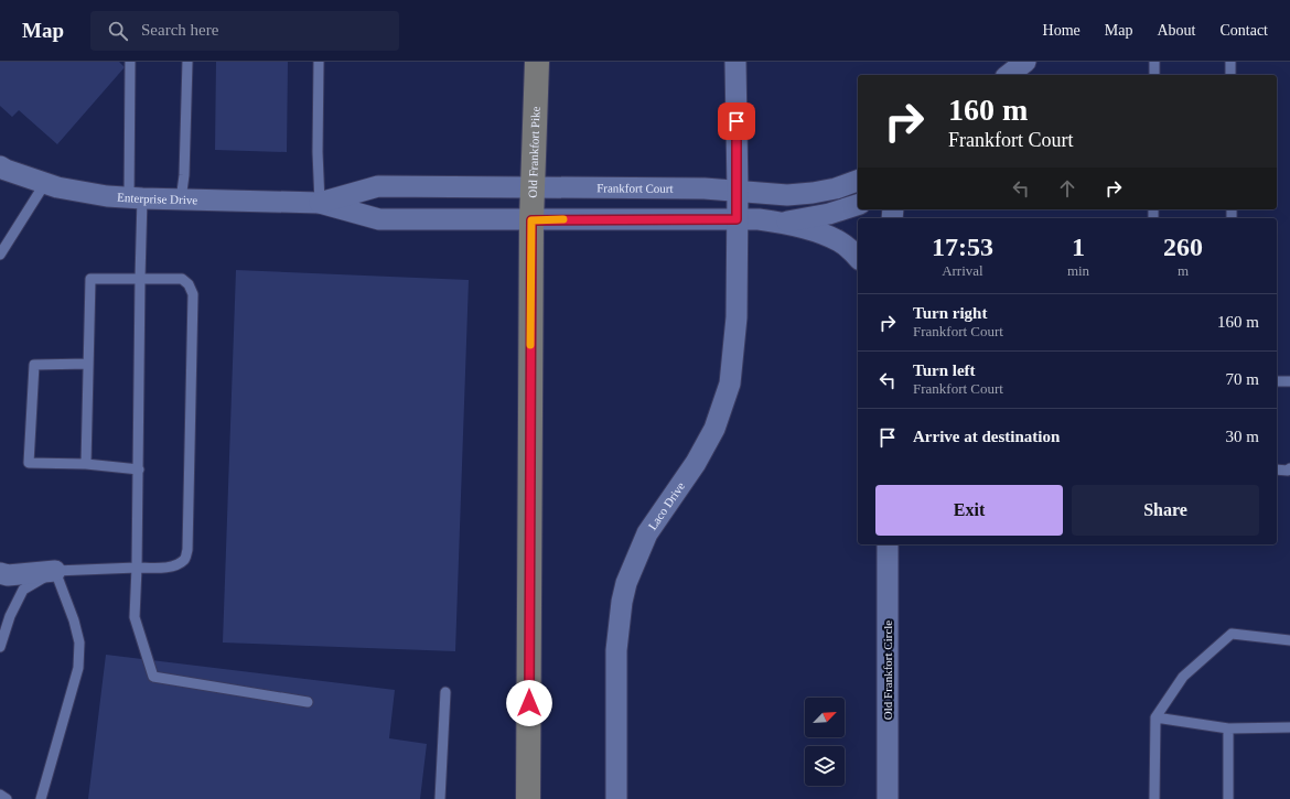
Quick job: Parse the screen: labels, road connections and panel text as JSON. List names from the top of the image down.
{
  "streets": {
    "main road": ["Old Frankfort Pike"],
    "street": [
      "Frankfort Court",
      "Enterprise Drive",
      "Laco Drive",
      "Old Frankfort Circle"
    ]
  },
  "crossings": [
    ["Old Frankfort Pike", "Frankfort Court"],
    ["Old Frankfort Pike", "Enterprise Drive"],
    ["Frankfort Court", "Enterprise Drive"]
  ],
  "north": "top right",
  "page": {
    "header": "Map",
    "search": "Search here",
    "nav": [
      "Home",
      "Map",
      "About",
      "Contact"
    ],
    "turn": ["160 m", "Frankfort Court"],
    "eta": [
      "17:53",
      "Arrival",
      "1",
      "min",
      "260",
      "m"
    ],
    "list": [
      {
        "name": "Turn right",
        "note": "Frankfort Court",
        "value": "160 m"
      },
      {
        "name": "Turn left",
        "note": "Frankfort Court",
        "value": "70 m"
      },
      {
        "name": "Arrive at destination",
        "value": "30 m"
      }
    ],
    "buttons": ["Exit", "Share"]
  }
}
